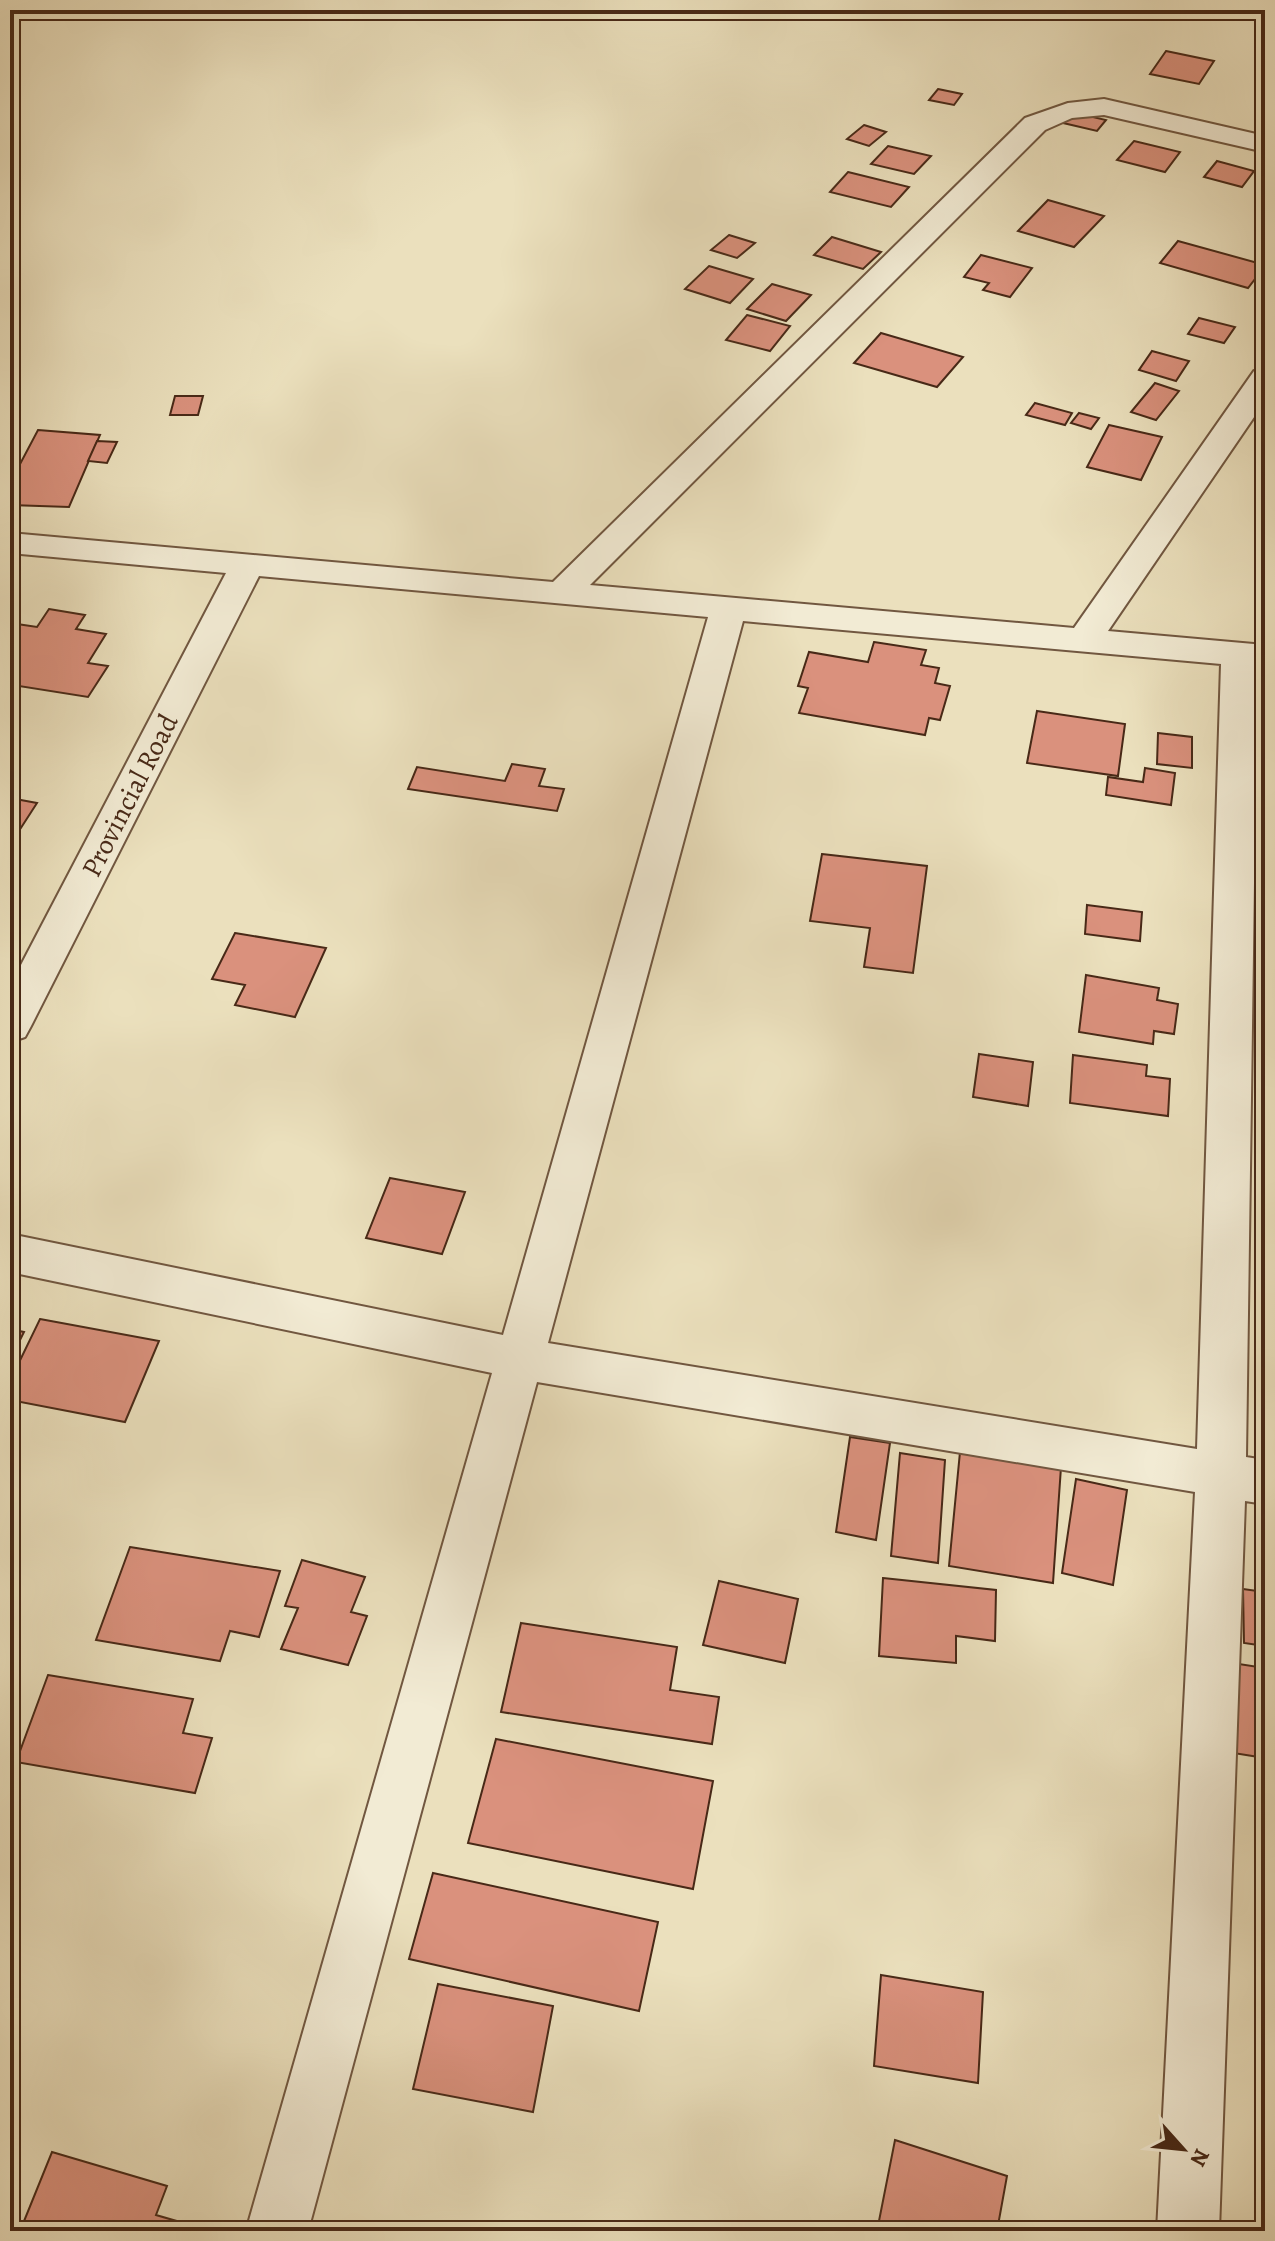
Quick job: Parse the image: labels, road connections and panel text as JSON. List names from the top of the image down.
{
  "streets": {
    "street": ["Provincial Road"]
  },
  "north": "bottom right"
}
